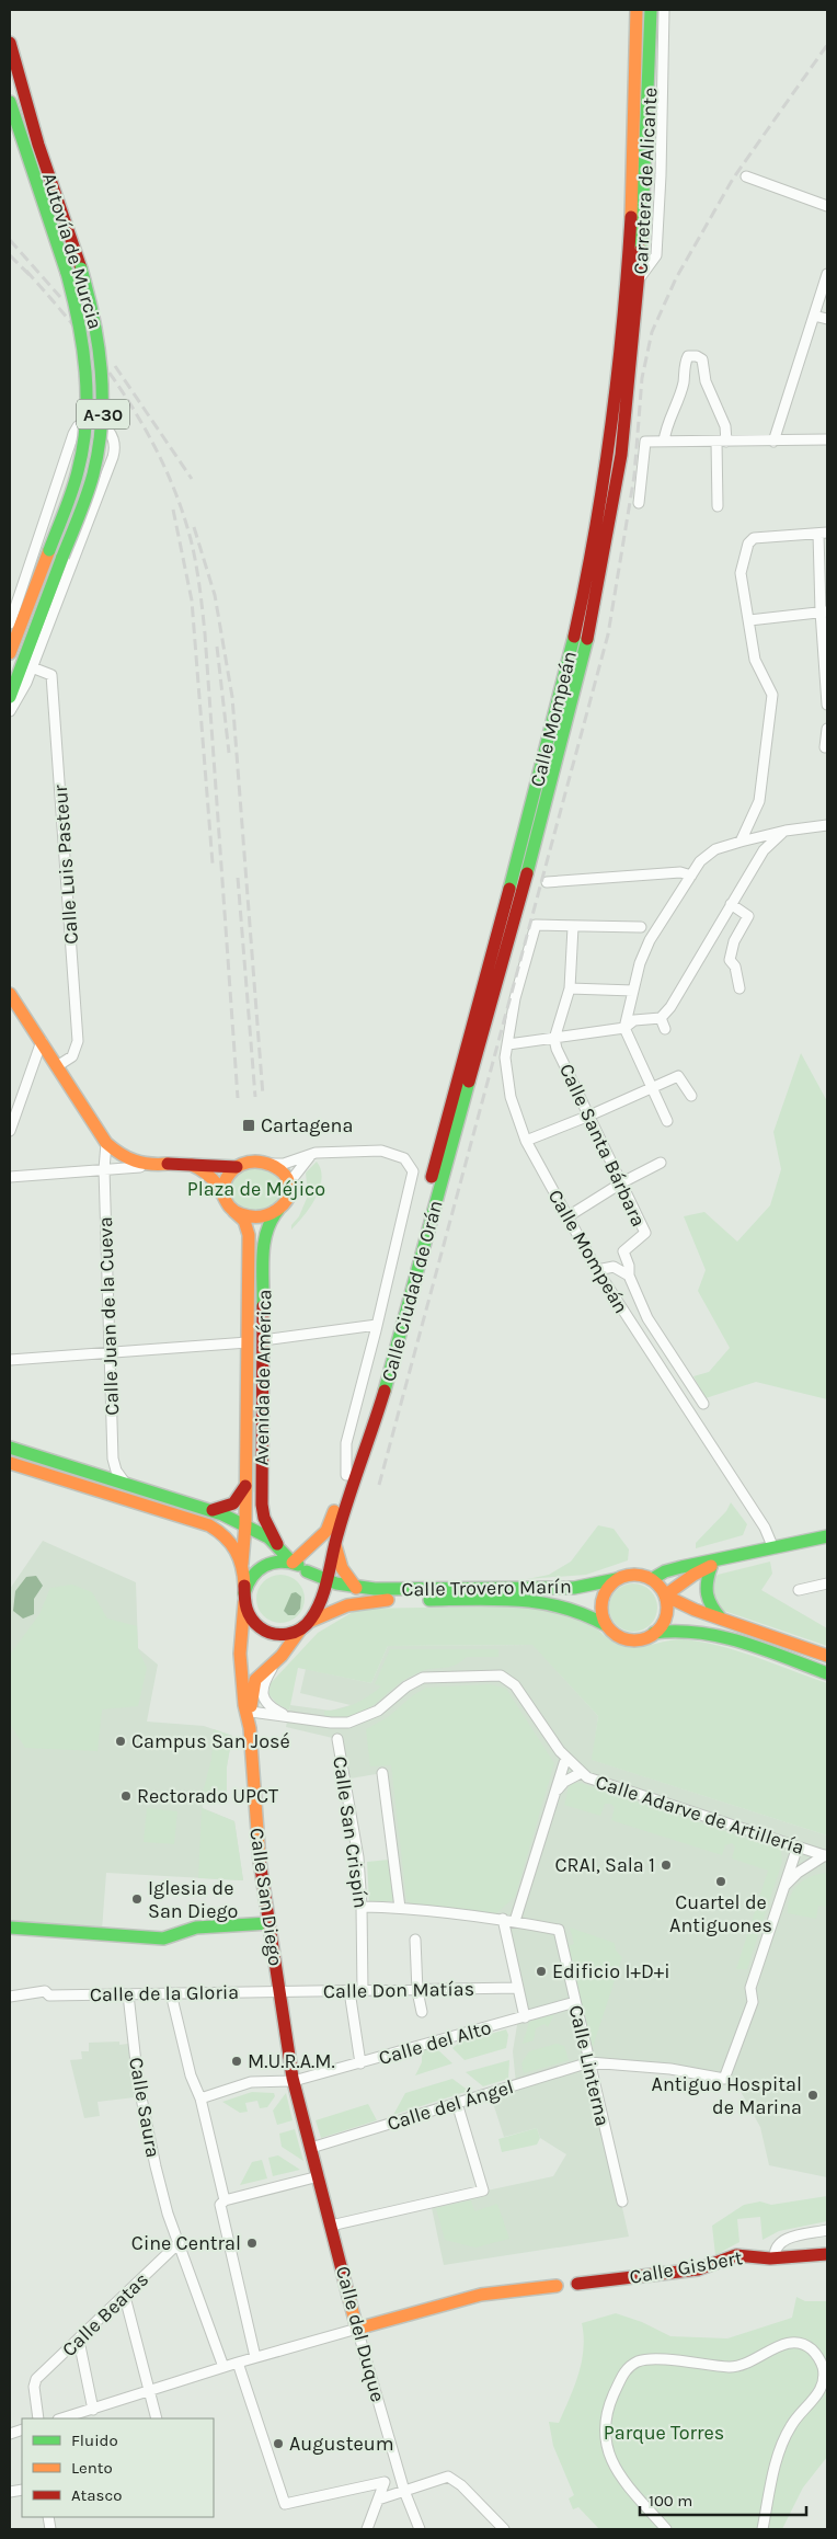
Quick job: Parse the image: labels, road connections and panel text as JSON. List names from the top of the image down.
{
  "streets": {
    "main road": [
      "Carretera de Alicante",
      "Autovía de Murcia",
      "A-30",
      "Calle Mompeán",
      "Calle Ciudad de Orán",
      "Avenida de América",
      "Calle Trovero Marín",
      "Calle San Diego",
      "Calle Gisbert",
      "Calle del Duque"
    ],
    "street": [
      "Calle Luis Pasteur",
      "Calle Santa Bárbara",
      "Calle Juan de la Cueva",
      "Calle Adarve de Artillería",
      "Calle San Crispín",
      "Calle Don Matías",
      "Calle de la Gloria",
      "Calle del Alto",
      "Calle Linterna",
      "Calle del Ángel",
      "Calle Saura",
      "Calle Beatas"
    ]
  },
  "crossings": [
    ["Carretera de Alicante", "Calle Mompeán"],
    ["Calle Mompeán", "Calle Ciudad de Orán"],
    ["Avenida de América", "Calle Trovero Marín"],
    ["Calle San Crispín", "Calle Don Matías"],
    ["Calle San Diego", "Calle Don Matías"],
    ["Calle San Diego", "Calle de la Gloria"],
    ["Calle San Diego", "Calle del Alto"],
    ["Calle San Diego", "Calle del Ángel"],
    ["Calle San Diego", "Calle del Duque"],
    ["Calle Don Matías", "Calle de la Gloria"],
    ["Calle de la Gloria", "Calle Saura"],
    ["Calle del Alto", "Calle Linterna"],
    ["Calle Linterna", "Calle del Ángel"],
    ["Calle del Ángel", "Calle del Duque"],
    ["Calle Saura", "Calle Beatas"]
  ],
  "parks": ["Plaza de Méjico", "Parque Torres"],
  "places": {
    "transit": ["Cartagena"],
    "other": [
      "Campus San José",
      "Rectorado UPCT",
      "CRAI, Sala 1",
      "Cuartel de Antiguones",
      "Iglesia de San Diego",
      "Edificio I+D+i",
      "M.U.R.A.M.",
      "Antiguo Hospital de Marina",
      "Cine Central",
      "Augusteum"
    ]
  },
  "legend": ["Fluido", "Lento", "Atasco"],
  "scale_bar": "100 m"
}
